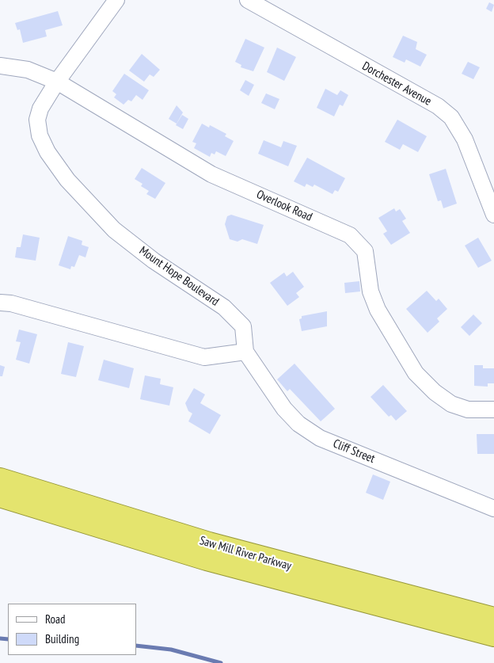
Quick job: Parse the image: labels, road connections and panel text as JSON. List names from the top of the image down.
{
  "streets": {
    "highway": ["Saw Mill River Parkway"],
    "street": [
      "Dorchester Avenue",
      "Overlook Road",
      "Mount Hope Boulevard",
      "Cliff Street"
    ]
  },
  "crossings": [
    ["Overlook Road", "Mount Hope Boulevard"],
    ["Mount Hope Boulevard", "Cliff Street"]
  ],
  "legend": ["Road", "Building"]
}
